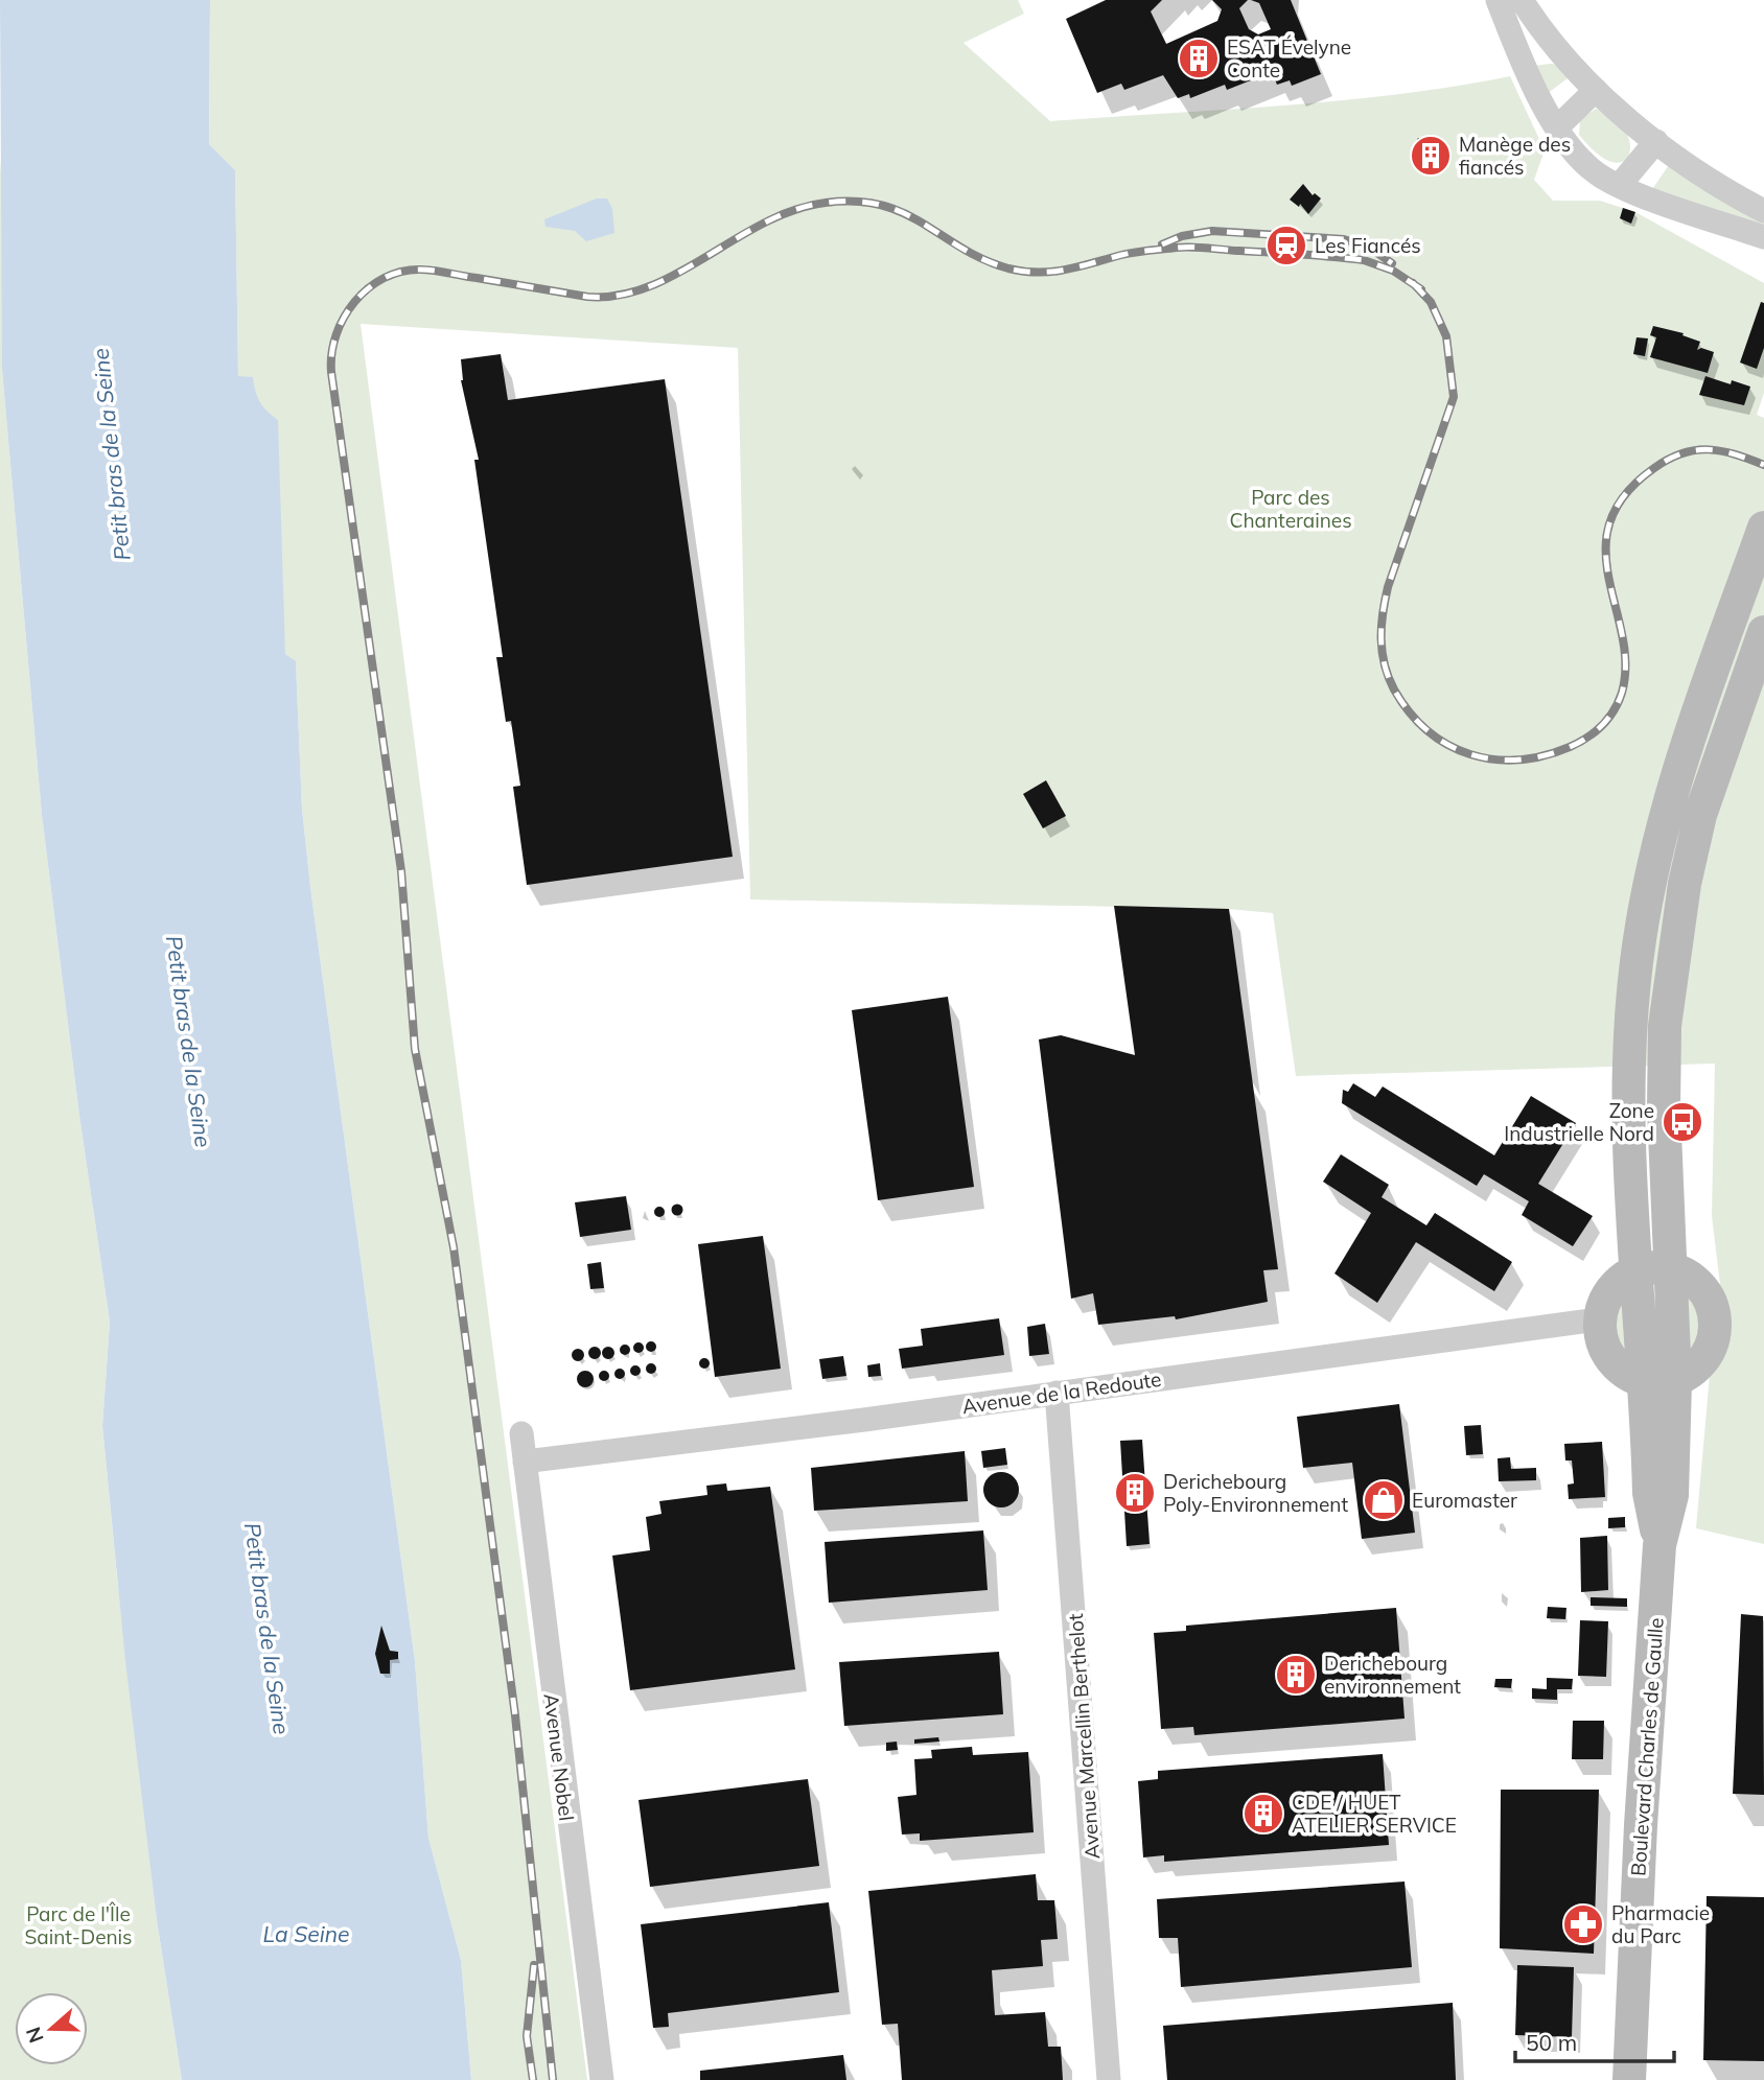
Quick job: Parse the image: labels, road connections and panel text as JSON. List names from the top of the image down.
{
  "streets": {
    "main road": ["Boulevard Charles de Gaulle"],
    "street": ["Avenue de la Redoute", "Avenue Marcellin Berthelot", "Avenue Nobel"]
  },
  "crossings": [
    ["Avenue de la Redoute", "Avenue Marcellin Berthelot"],
    ["Avenue de la Redoute", "Avenue Nobel"]
  ],
  "water": ["Petit bras de la Seine", "La Seine"],
  "parks": ["Parc des Chanteraines", "Parc de l'Île Saint-Denis"],
  "places": {
    "building": [
      "ESAT Évelyne Conte",
      "Manège des fiancés",
      "Derichebourg Poly-Environnement",
      "Derichebourg environnement",
      "CDE / HUET ATELIER SERVICE"
    ],
    "station": ["Les Fiancés"],
    "bus stop": ["Zone Industrielle Nord"],
    "shop": ["Euromaster"],
    "pharmacy": ["Pharmacie du Parc"]
  },
  "scale_bar": "50 m",
  "north": "left"
}
